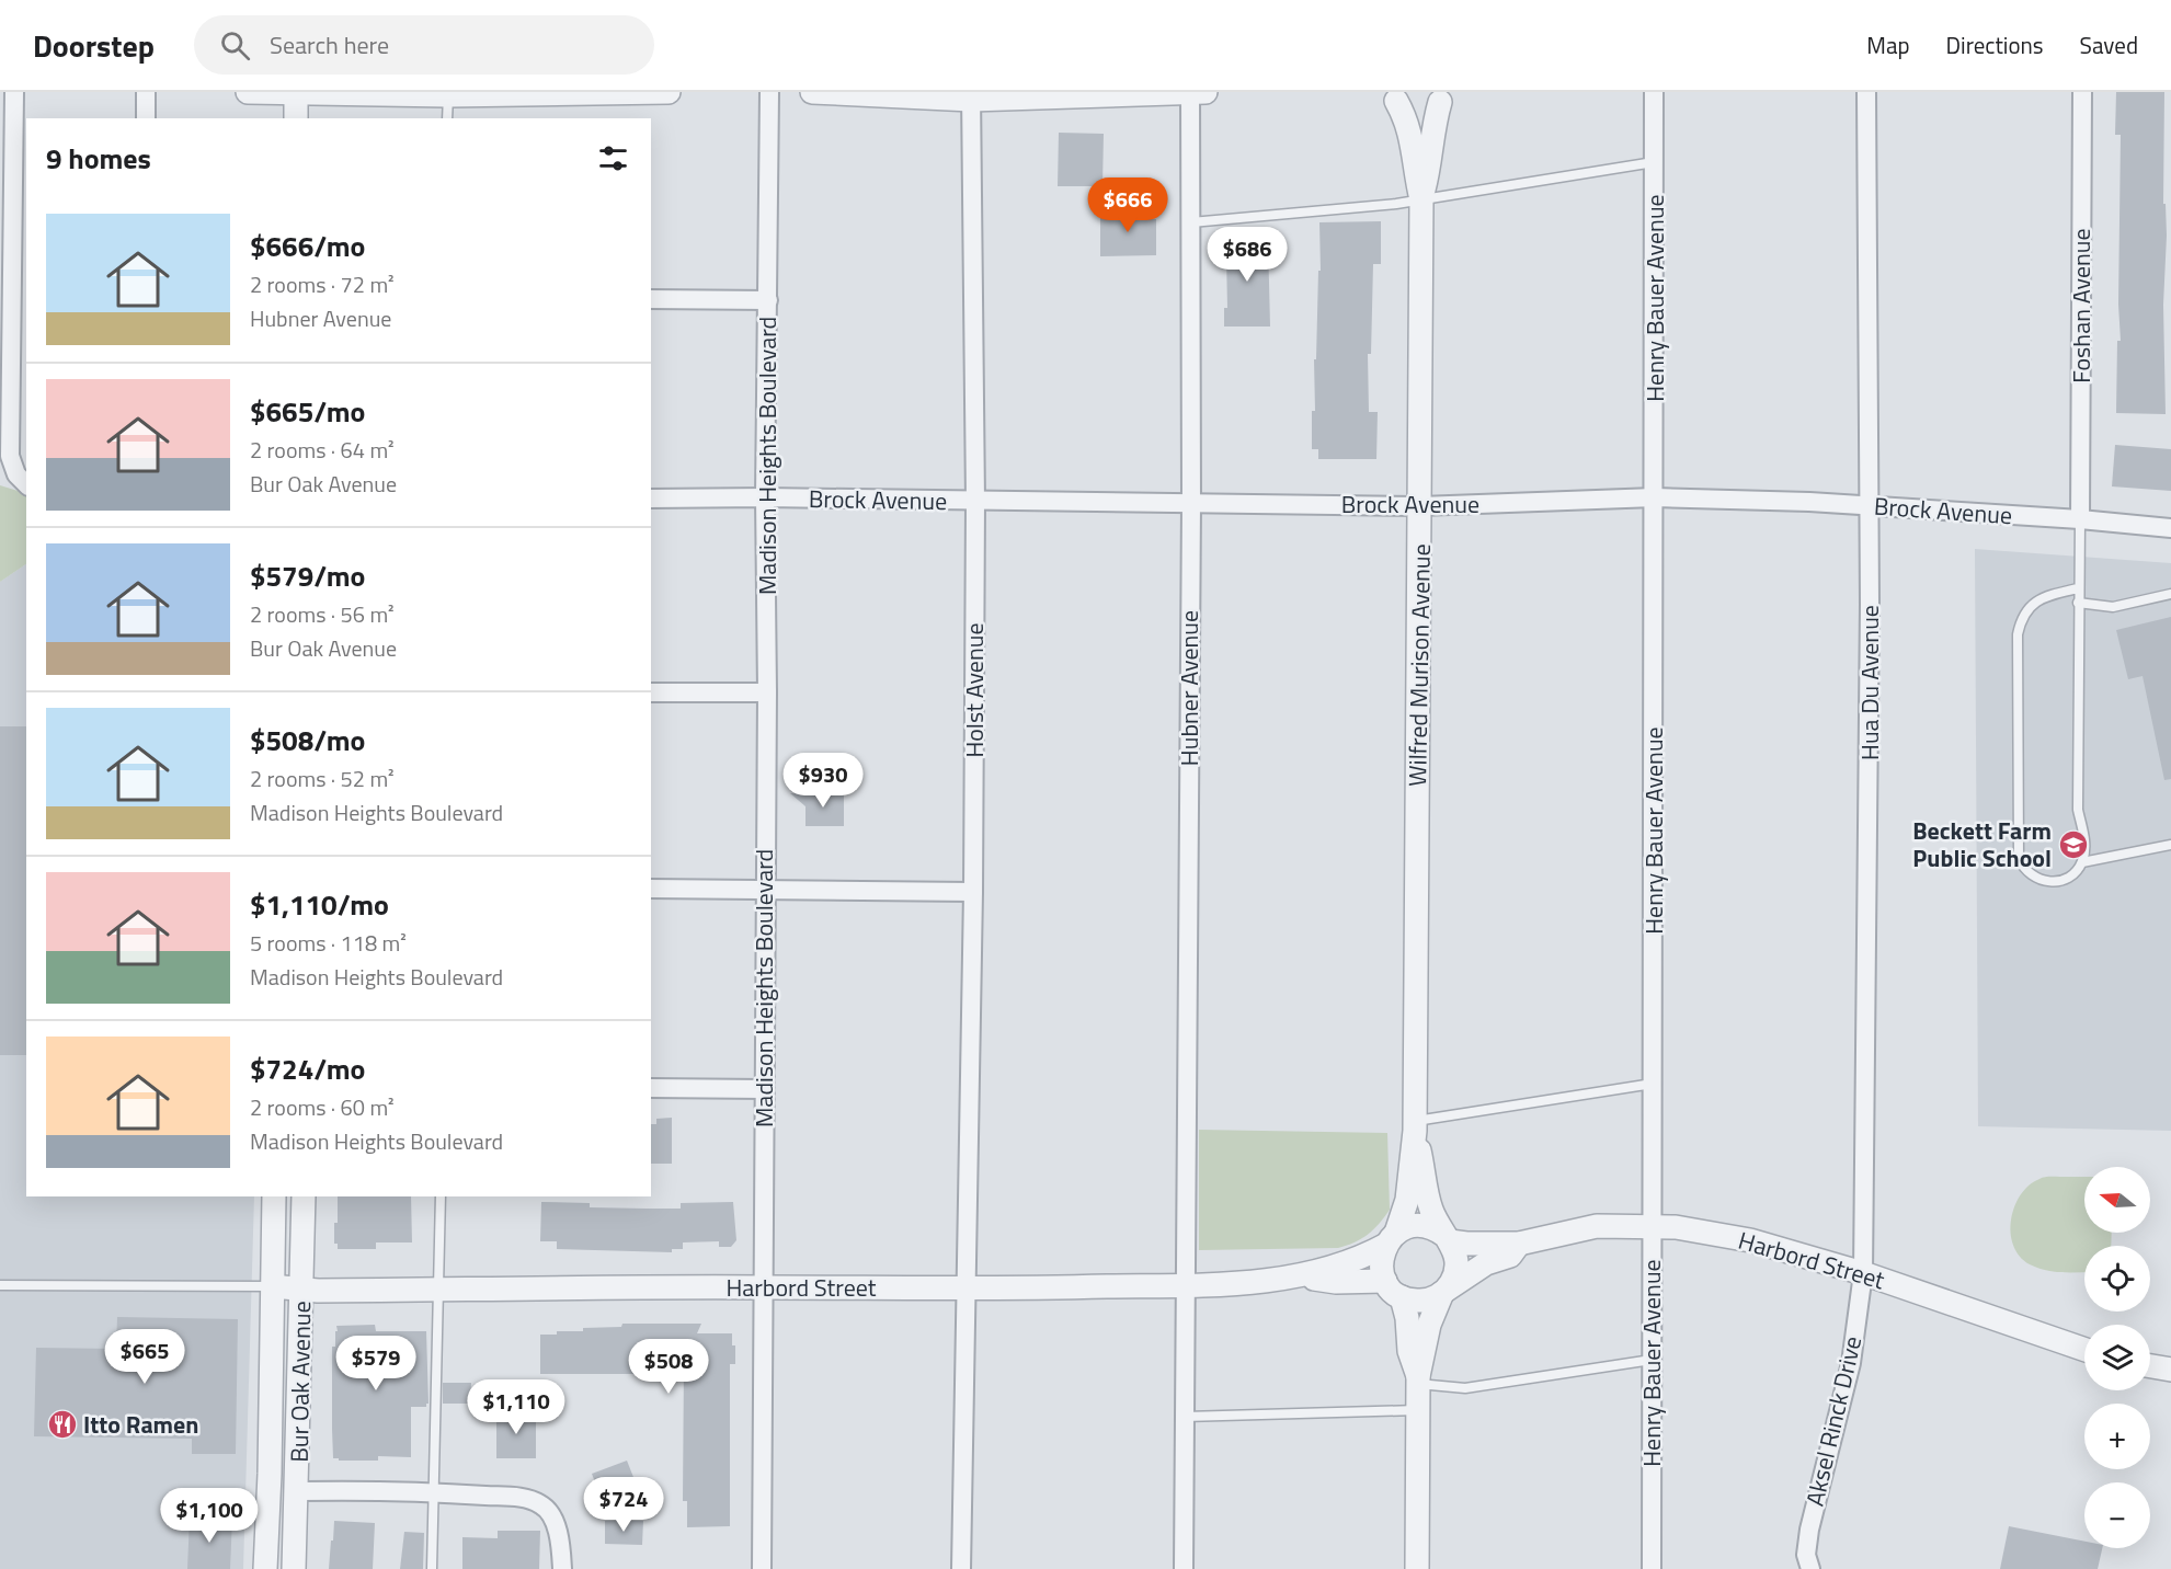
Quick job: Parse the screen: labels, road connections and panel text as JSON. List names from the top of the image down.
{
  "streets": {
    "street": [
      "Henry Bauer Avenue",
      "Foshan Avenue",
      "Madison Heights Boulevard",
      "Brock Avenue",
      "Wilfred Murison Avenue",
      "Hua Du Avenue",
      "Hubner Avenue",
      "Holst Avenue",
      "Harbord Street",
      "Bur Oak Avenue",
      "Aksel Rinck Drive"
    ]
  },
  "crossings": [
    ["Henry Bauer Avenue", "Brock Avenue"],
    ["Henry Bauer Avenue", "Harbord Street"],
    ["Foshan Avenue", "Brock Avenue"],
    ["Madison Heights Boulevard", "Brock Avenue"],
    ["Madison Heights Boulevard", "Harbord Street"],
    ["Brock Avenue", "Wilfred Murison Avenue"],
    ["Brock Avenue", "Hua Du Avenue"],
    ["Brock Avenue", "Hubner Avenue"],
    ["Brock Avenue", "Holst Avenue"],
    ["Wilfred Murison Avenue", "Harbord Street"],
    ["Hua Du Avenue", "Harbord Street"],
    ["Hua Du Avenue", "Aksel Rinck Drive"],
    ["Hubner Avenue", "Harbord Street"],
    ["Holst Avenue", "Harbord Street"],
    ["Harbord Street", "Bur Oak Avenue"],
    ["Harbord Street", "Aksel Rinck Drive"]
  ],
  "places": {
    "school or university": ["Beckett Farm Public School"],
    "restaurant": ["Itto Ramen"]
  },
  "north": "left",
  "page": {
    "header": "Doorstep",
    "search": "Search here",
    "nav": ["Map", "Directions", "Saved"],
    "heading": "9 homes",
    "price": [
      "$666",
      "$686",
      "$930",
      "$665",
      "$579",
      "$508",
      "$1,110",
      "$724",
      "$1,100"
    ],
    "list": [
      {
        "name": "$666/mo",
        "note": "2 rooms · 72 m² · Hubner Avenue"
      },
      {
        "name": "$665/mo",
        "note": "2 rooms · 64 m² · Bur Oak Avenue"
      },
      {
        "name": "$579/mo",
        "note": "2 rooms · 56 m² · Bur Oak Avenue"
      },
      {
        "name": "$508/mo",
        "note": "2 rooms · 52 m² · Madison Heights Boulevard"
      },
      {
        "name": "$1,110/mo",
        "note": "5 rooms · 118 m² · Madison Heights Boulevard"
      },
      {
        "name": "$724/mo",
        "note": "2 rooms · 60 m² · Madison Heights Boulevard"
      }
    ],
    "map_buttons": ["+", "−"]
  }
}
